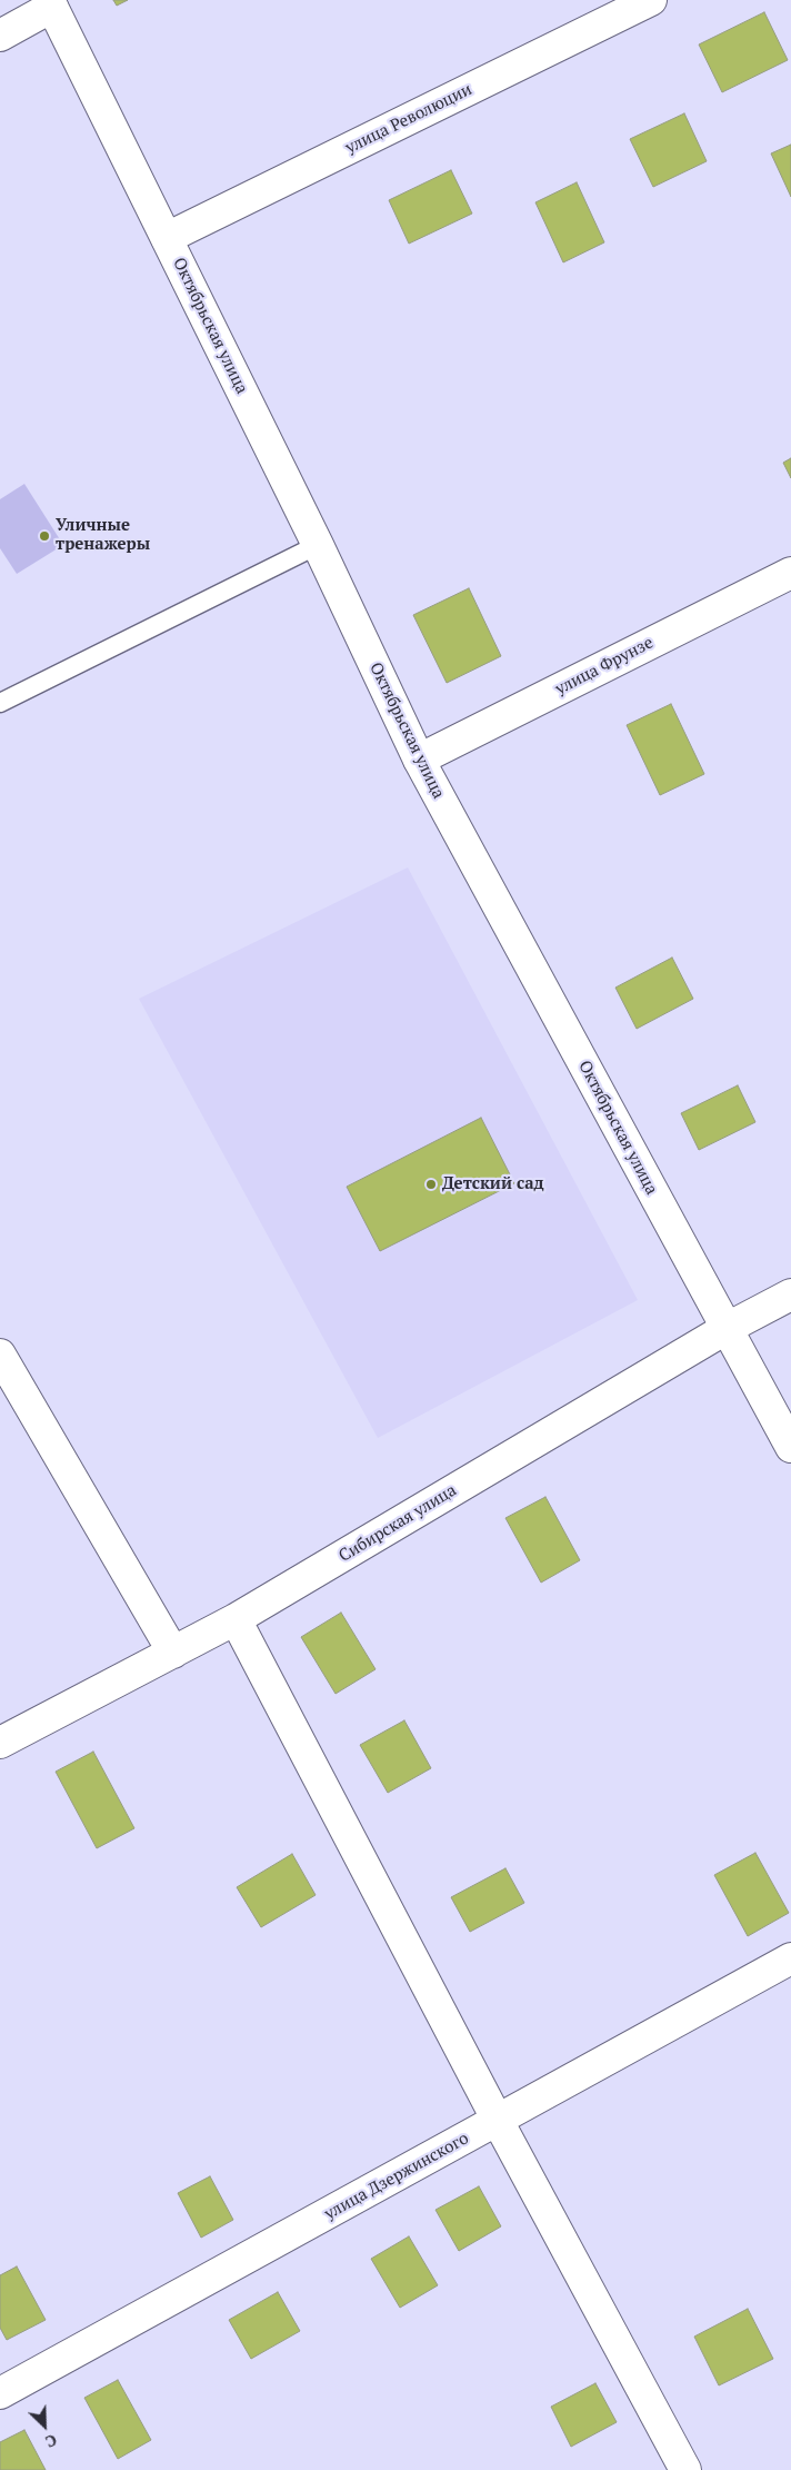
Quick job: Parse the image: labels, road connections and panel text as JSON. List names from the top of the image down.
{
  "streets": {
    "street": [
      "улица Революции",
      "Октябрьская улица",
      "улица Фрунзе",
      "Сибирская улица",
      "улица Дзержинского"
    ]
  },
  "crossings": [
    ["улица Революции", "Октябрьская улица"],
    ["Октябрьская улица", "улица Фрунзе"],
    ["Октябрьская улица", "Сибирская улица"]
  ],
  "places": ["Уличные тренажеры", "Детский сад"],
  "north": "bottom right"
}
